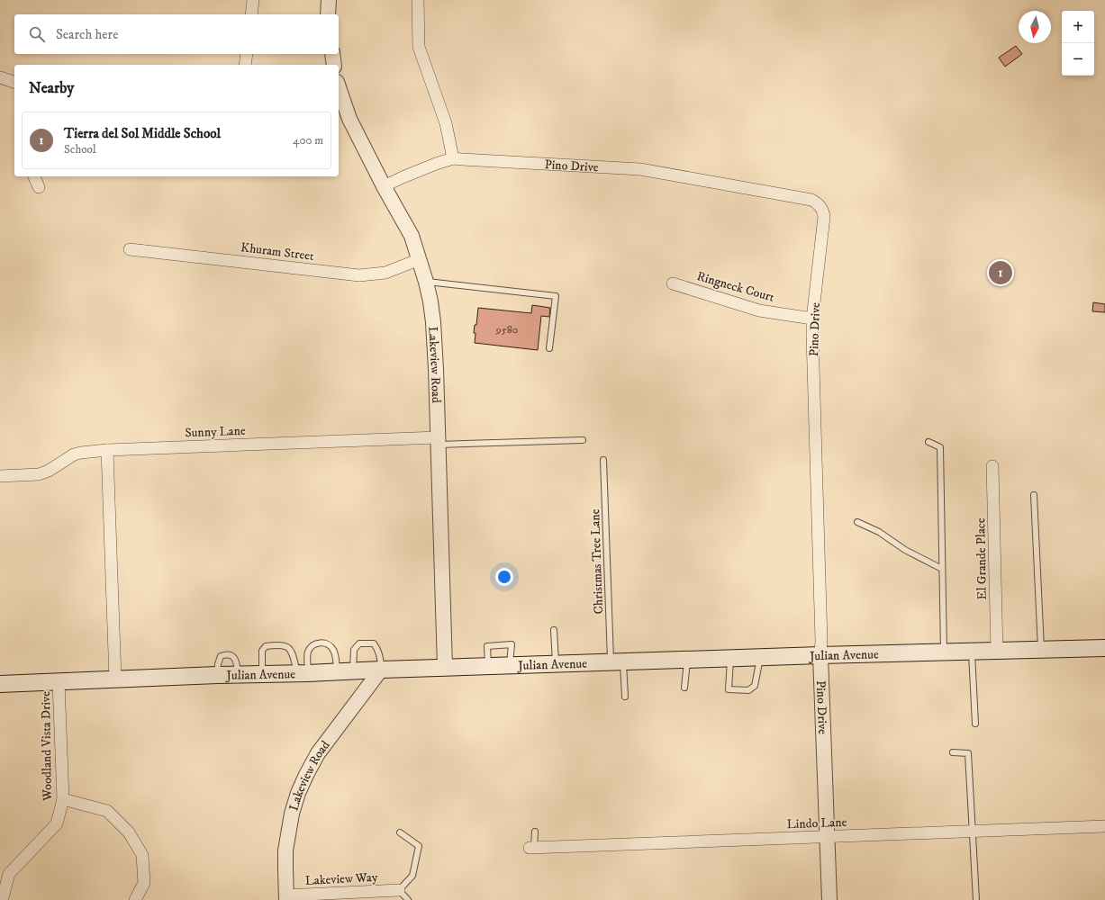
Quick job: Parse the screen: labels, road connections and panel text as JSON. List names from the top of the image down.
{
  "streets": {
    "main road": ["Julian Avenue"],
    "street": [
      "Pino Drive",
      "Khuram Street",
      "Ringneck Court",
      "Lakeview Road",
      "Sunny Lane",
      "El Grande Place",
      "Woodland Vista Drive",
      "Lindo Lane",
      "Lakeview Way"
    ],
    "lane": ["Christmas Tree Lane"]
  },
  "crossings": [
    ["Pino Drive", "Ringneck Court"],
    ["Pino Drive", "Lakeview Road"],
    ["Pino Drive", "Julian Avenue"],
    ["Pino Drive", "Lindo Lane"],
    ["Khuram Street", "Lakeview Road"],
    ["Lakeview Road", "Sunny Lane"],
    ["Lakeview Road", "Julian Avenue"],
    ["Lakeview Road", "Lakeview Way"],
    ["El Grande Place", "Julian Avenue"],
    ["Christmas Tree Lane", "Julian Avenue"],
    ["Julian Avenue", "Woodland Vista Drive"]
  ],
  "house_numbers": ["9580"],
  "north": "bottom",
  "page": {
    "map_buttons": ["+", "−"],
    "search": "Search here",
    "heading": "Nearby",
    "list": [
      {
        "mark": "1",
        "name": "Tierra del Sol Middle School",
        "note": "School",
        "value": "400 m"
      }
    ],
    "pins": "1"
  }
}
